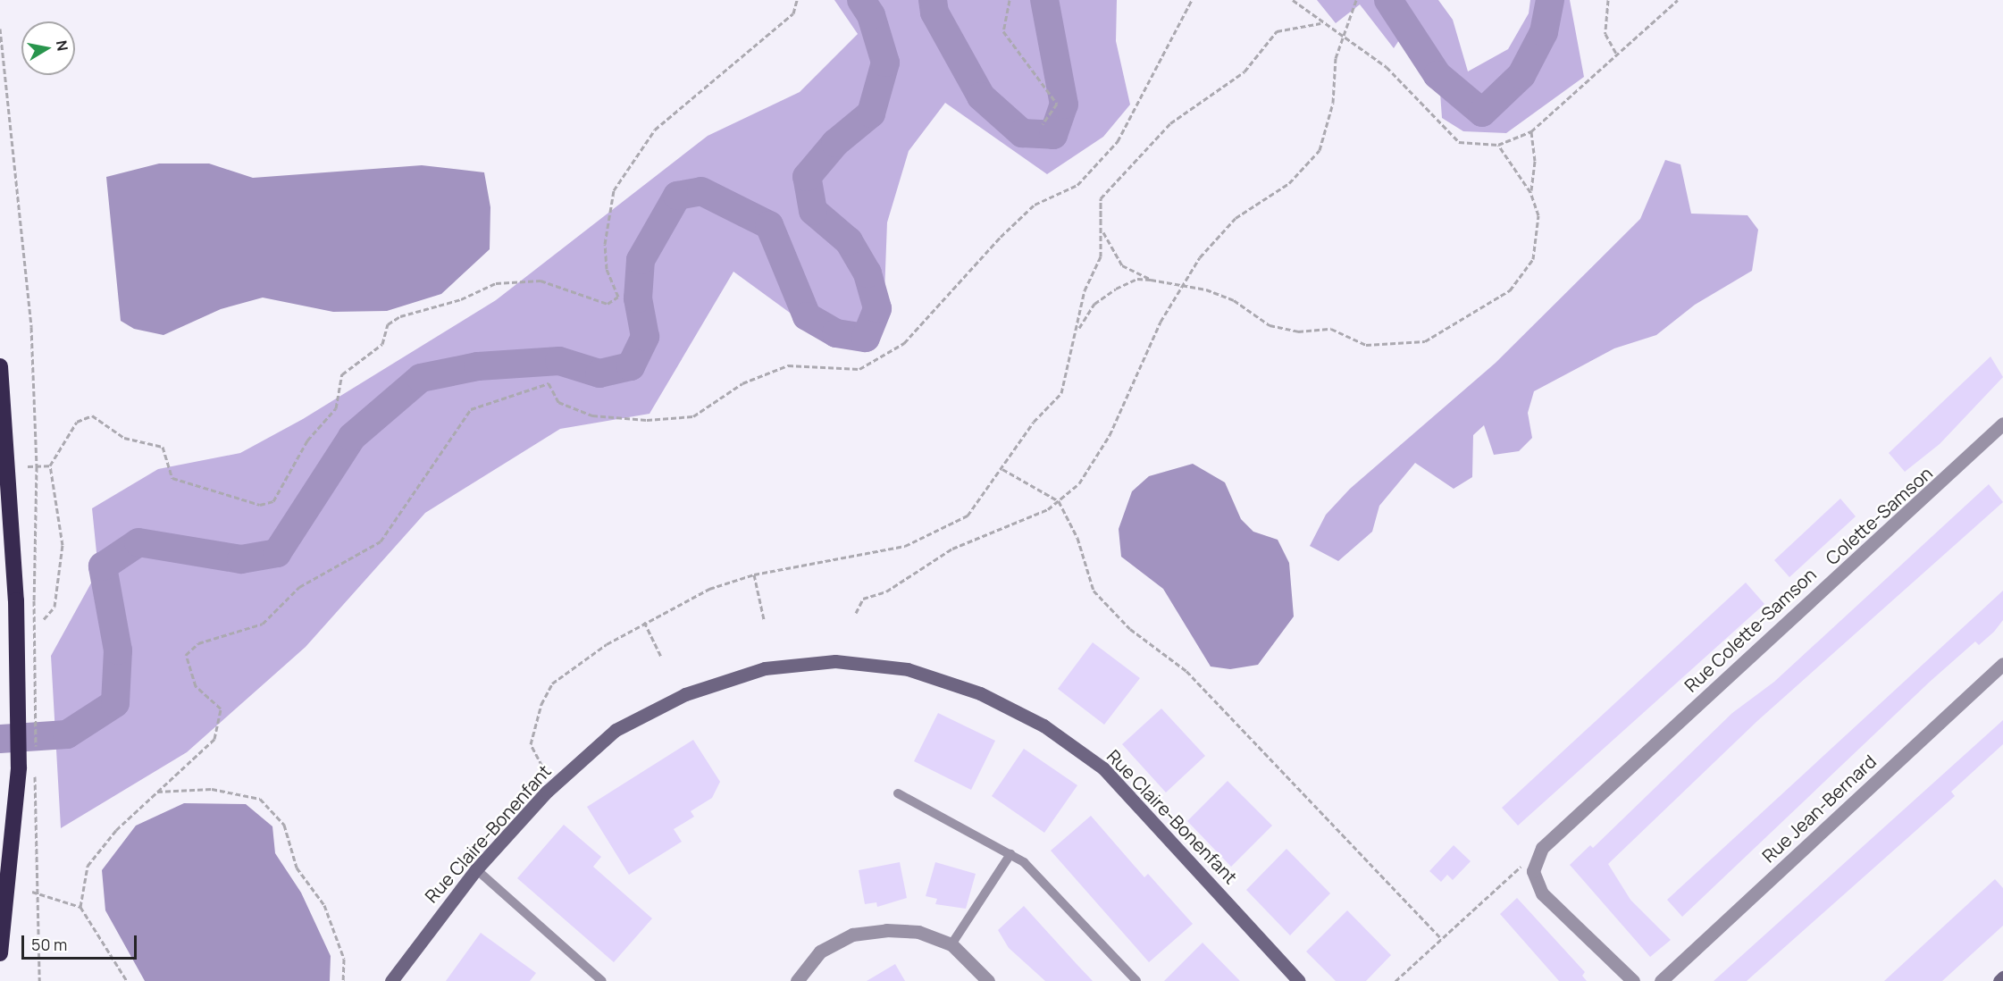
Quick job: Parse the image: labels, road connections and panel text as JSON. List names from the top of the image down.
{
  "streets": {
    "street": ["Rue Colette-Samson", "Rue Jean-Bernard", "Rue Claire-Bonenfant"]
  },
  "scale_bar": "50 m",
  "north": "right"
}
